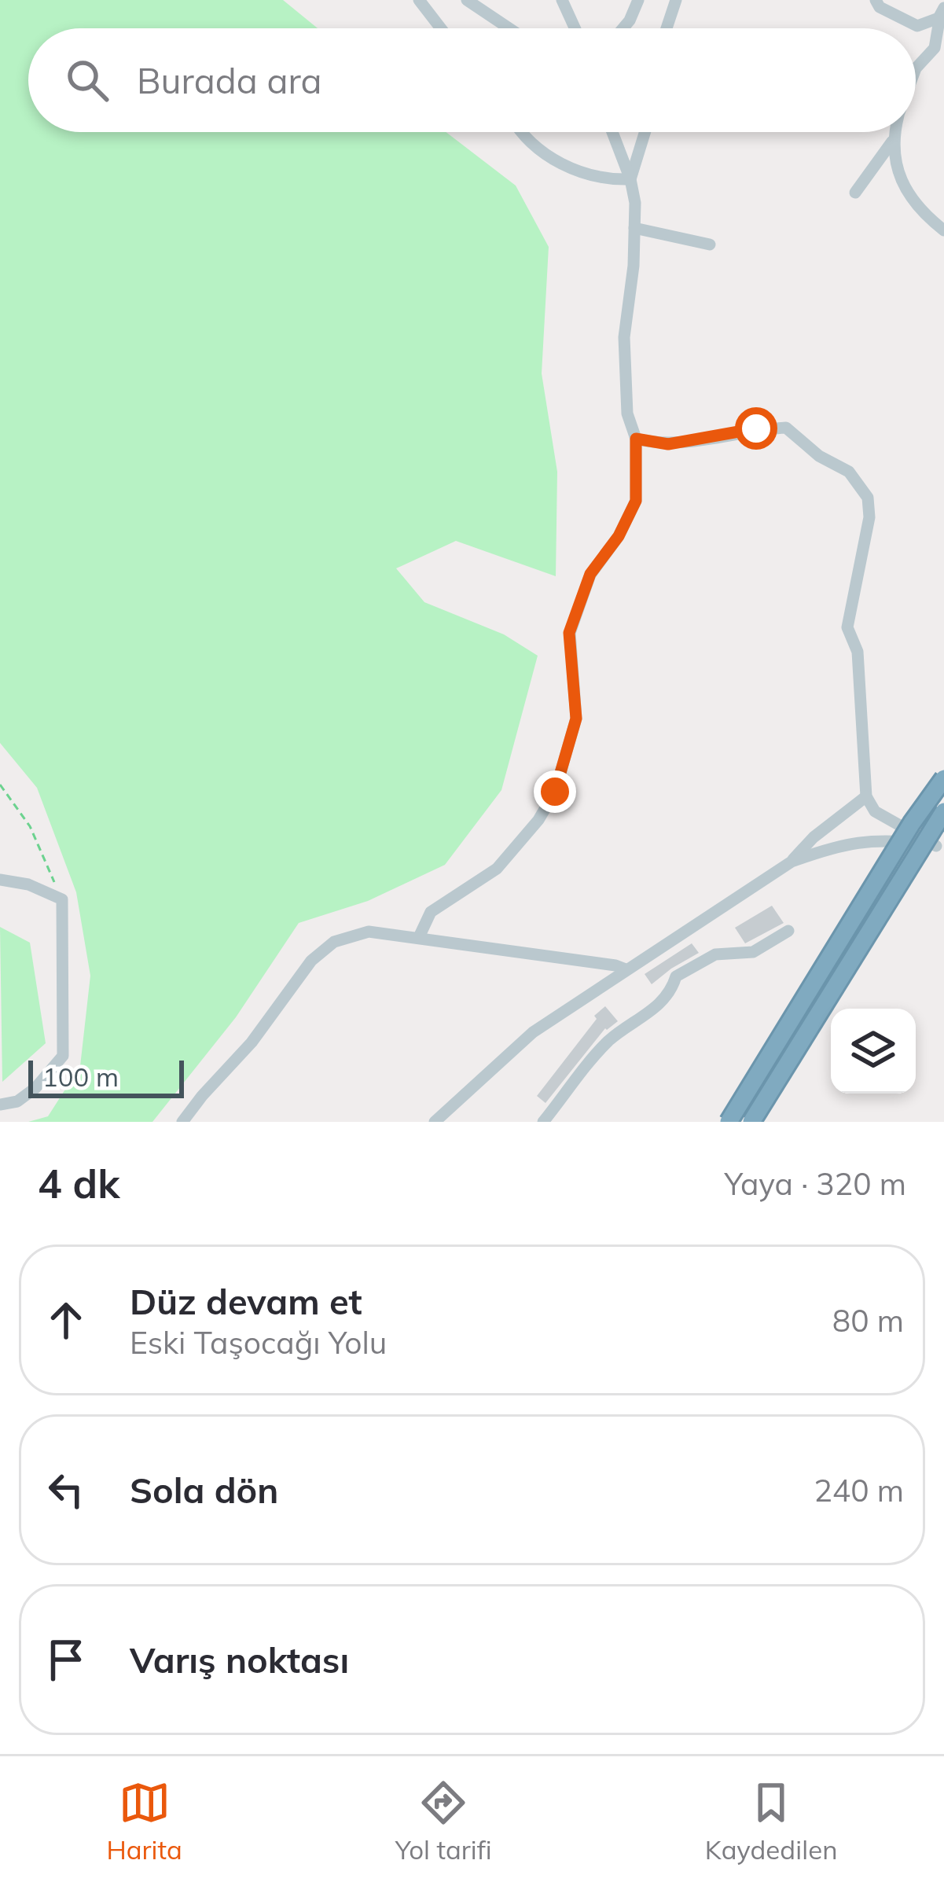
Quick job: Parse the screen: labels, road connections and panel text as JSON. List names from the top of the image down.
{
  "scale_bar": "100 m",
  "page": {
    "search": "Burada ara",
    "scale": "100 m",
    "heading": ["4 dk", "Yaya · 320 m"],
    "list": [
      ["Düz devam et", "Eski Taşocağı Yolu", "80 m"],
      ["Sola dön", "240 m"],
      "Varış noktası"
    ],
    "nav": ["Harita", "Yol tarifi", "Kaydedilen"]
  }
}
